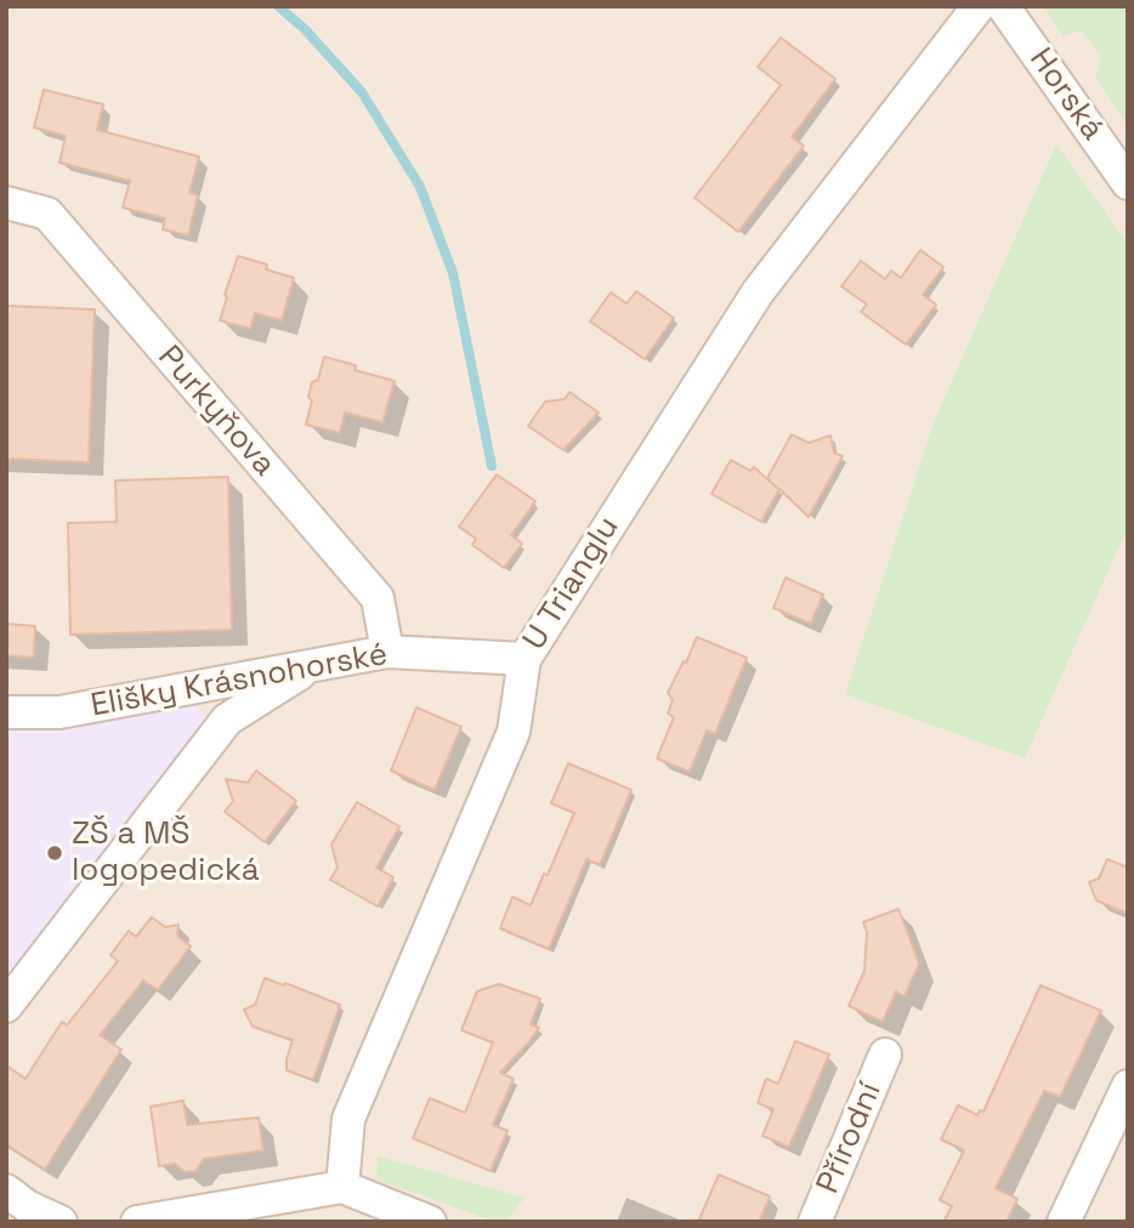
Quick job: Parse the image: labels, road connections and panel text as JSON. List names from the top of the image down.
{
  "streets": {
    "street": [
      "Horská",
      "Purkyňova",
      "U Trianglu",
      "Elišky Krásnohorské",
      "Přírodní"
    ]
  },
  "crossings": [
    ["Purkyňova", "Elišky Krásnohorské"],
    ["U Trianglu", "Elišky Krásnohorské"]
  ],
  "places": ["ZŠ a MŠ logopedická"]
}
